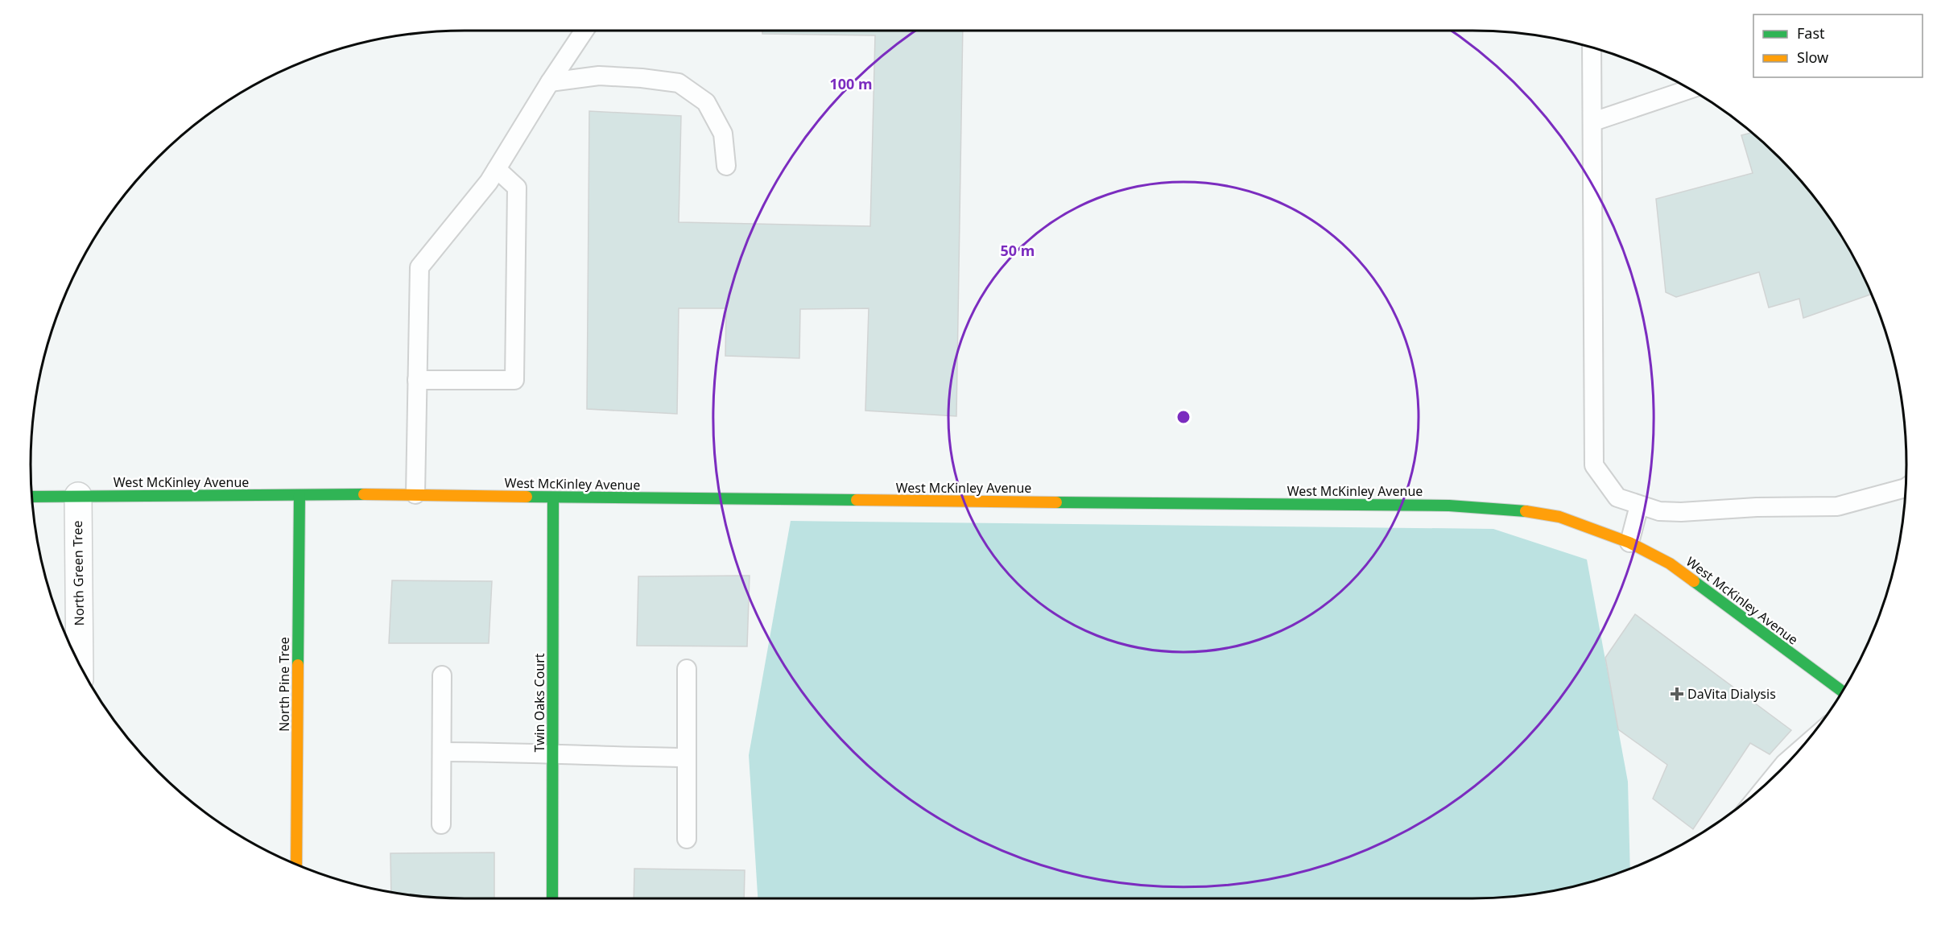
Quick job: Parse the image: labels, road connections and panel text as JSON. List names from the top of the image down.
{
  "streets": {
    "street": [
      "West McKinley Avenue",
      "North Green Tree",
      "North Pine Tree",
      "Twin Oaks Court"
    ]
  },
  "crossings": [
    ["West McKinley Avenue", "North Green Tree"],
    ["West McKinley Avenue", "North Pine Tree"],
    ["West McKinley Avenue", "Twin Oaks Court"]
  ],
  "places": {
    "health": ["DaVita Dialysis"]
  },
  "legend": ["Fast", "Slow"],
  "rings": ["100 m", "50 m"]
}
